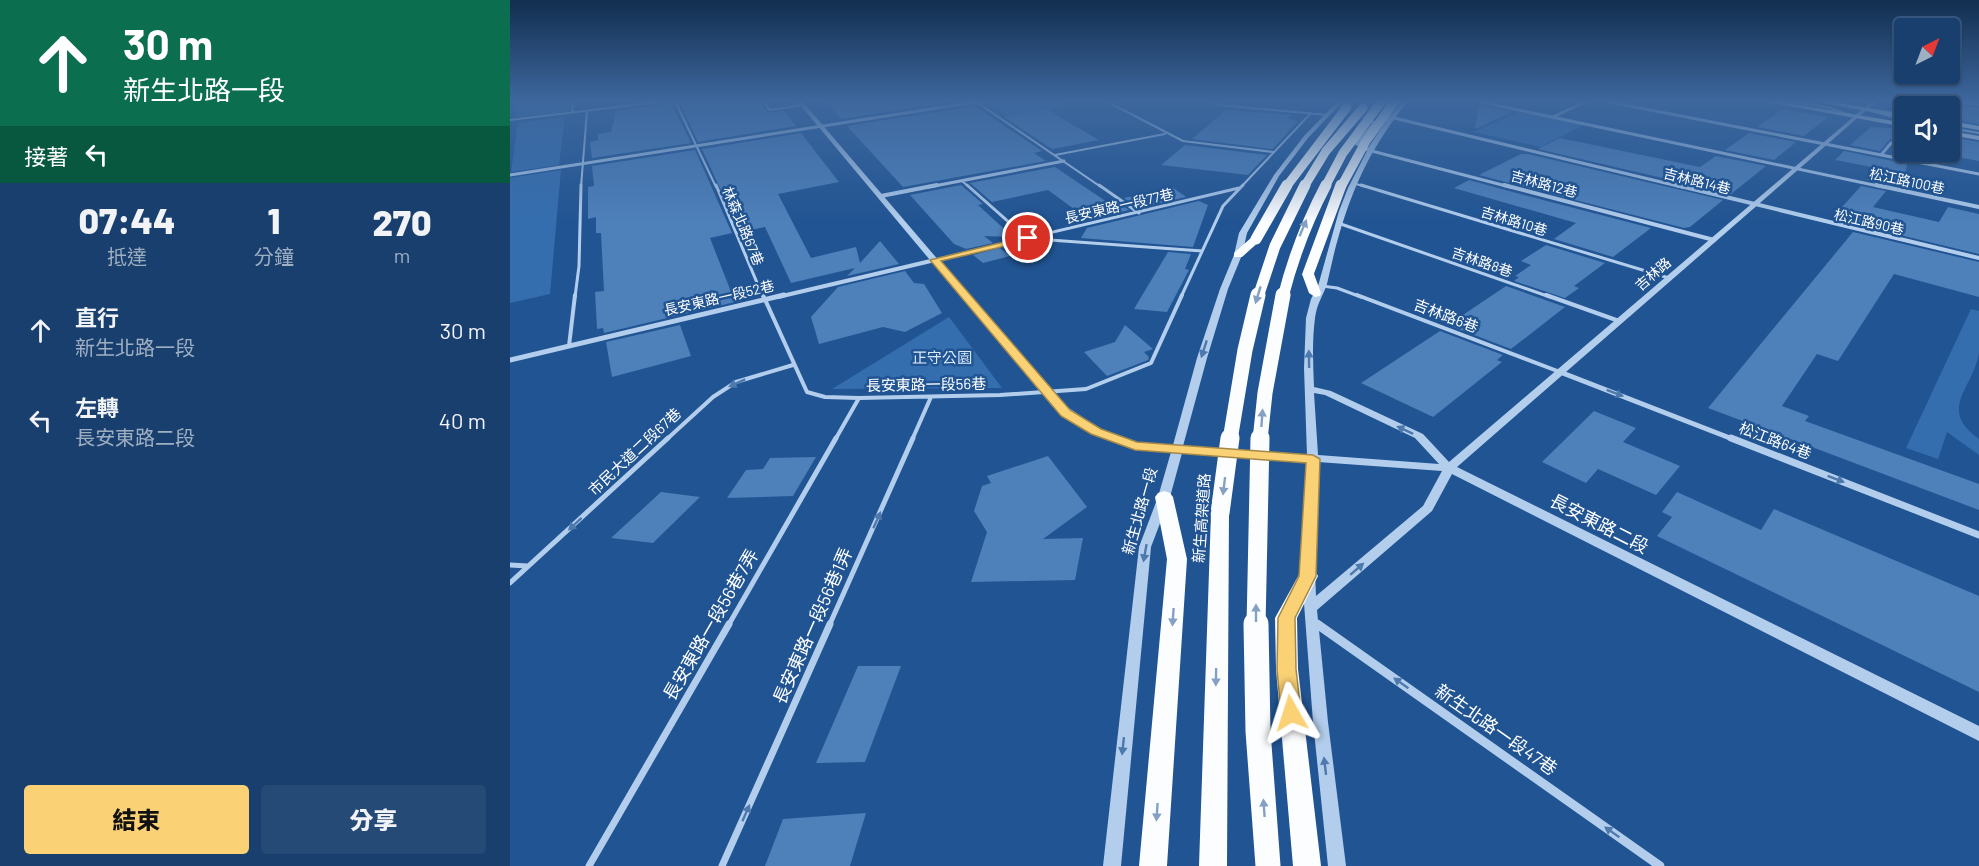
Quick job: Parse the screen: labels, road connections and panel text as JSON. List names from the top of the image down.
{
  "streets": {
    "highway": ["新生高架道路"],
    "street": [
      "吉林路14巷",
      "松江路100巷",
      "吉林路12巷",
      "松江路90巷",
      "吉林路",
      "長安東路一段52巷",
      "松江路64巷",
      "新生北路一段",
      "長安東路二段",
      "新生北路一段47巷"
    ],
    "lane": [
      "長安東路一段77巷",
      "吉林路10巷",
      "林森北路67巷",
      "吉林路8巷",
      "吉林路6巷",
      "長安東路一段56巷",
      "市民大道二段67巷",
      "長安東路一段56巷7弄",
      "長安東路一段56巷1弄"
    ]
  },
  "crossings": [
    ["吉林路14巷", "松江路90巷"],
    ["吉林路14巷", "吉林路"],
    ["松江路100巷", "吉林路"],
    ["吉林路12巷", "吉林路"],
    ["長安東路一段77巷", "長安東路一段52巷"],
    ["長安東路一段77巷", "長安東路一段56巷"],
    ["長安東路一段77巷", "長安東路二段"],
    ["吉林路10巷", "吉林路"],
    ["松江路90巷", "吉林路"],
    ["林森北路67巷", "長安東路一段52巷"],
    ["林森北路67巷", "長安東路一段56巷"],
    ["林森北路67巷", "市民大道二段67巷"],
    ["吉林路8巷", "吉林路"],
    ["吉林路", "吉林路6巷"],
    ["吉林路", "松江路64巷"],
    ["吉林路", "長安東路二段"],
    ["長安東路一段52巷", "長安東路二段"],
    ["吉林路6巷", "松江路64巷"],
    ["長安東路一段56巷", "長安東路二段"],
    ["長安東路一段56巷", "長安東路一段56巷7弄"],
    ["長安東路一段56巷", "長安東路一段56巷1弄"],
    ["新生北路一段", "長安東路二段"]
  ],
  "one_way": [
    "松江路64巷",
    "市民大道二段67巷",
    "新生北路一段",
    "長安東路一段56巷1弄",
    "新生北路一段47巷"
  ],
  "parks": ["正守公園"],
  "north": "top right",
  "page": {
    "turn": ["30 m", "新生北路一段"],
    "then": "接著",
    "eta": [
      "07:44",
      "抵達",
      "1",
      "分鐘",
      "270",
      "m"
    ],
    "list": [
      {
        "name": "直行",
        "note": "新生北路一段",
        "value": "30 m"
      },
      {
        "name": "左轉",
        "note": "長安東路二段",
        "value": "40 m"
      }
    ],
    "buttons": ["結束", "分享"]
  }
}
